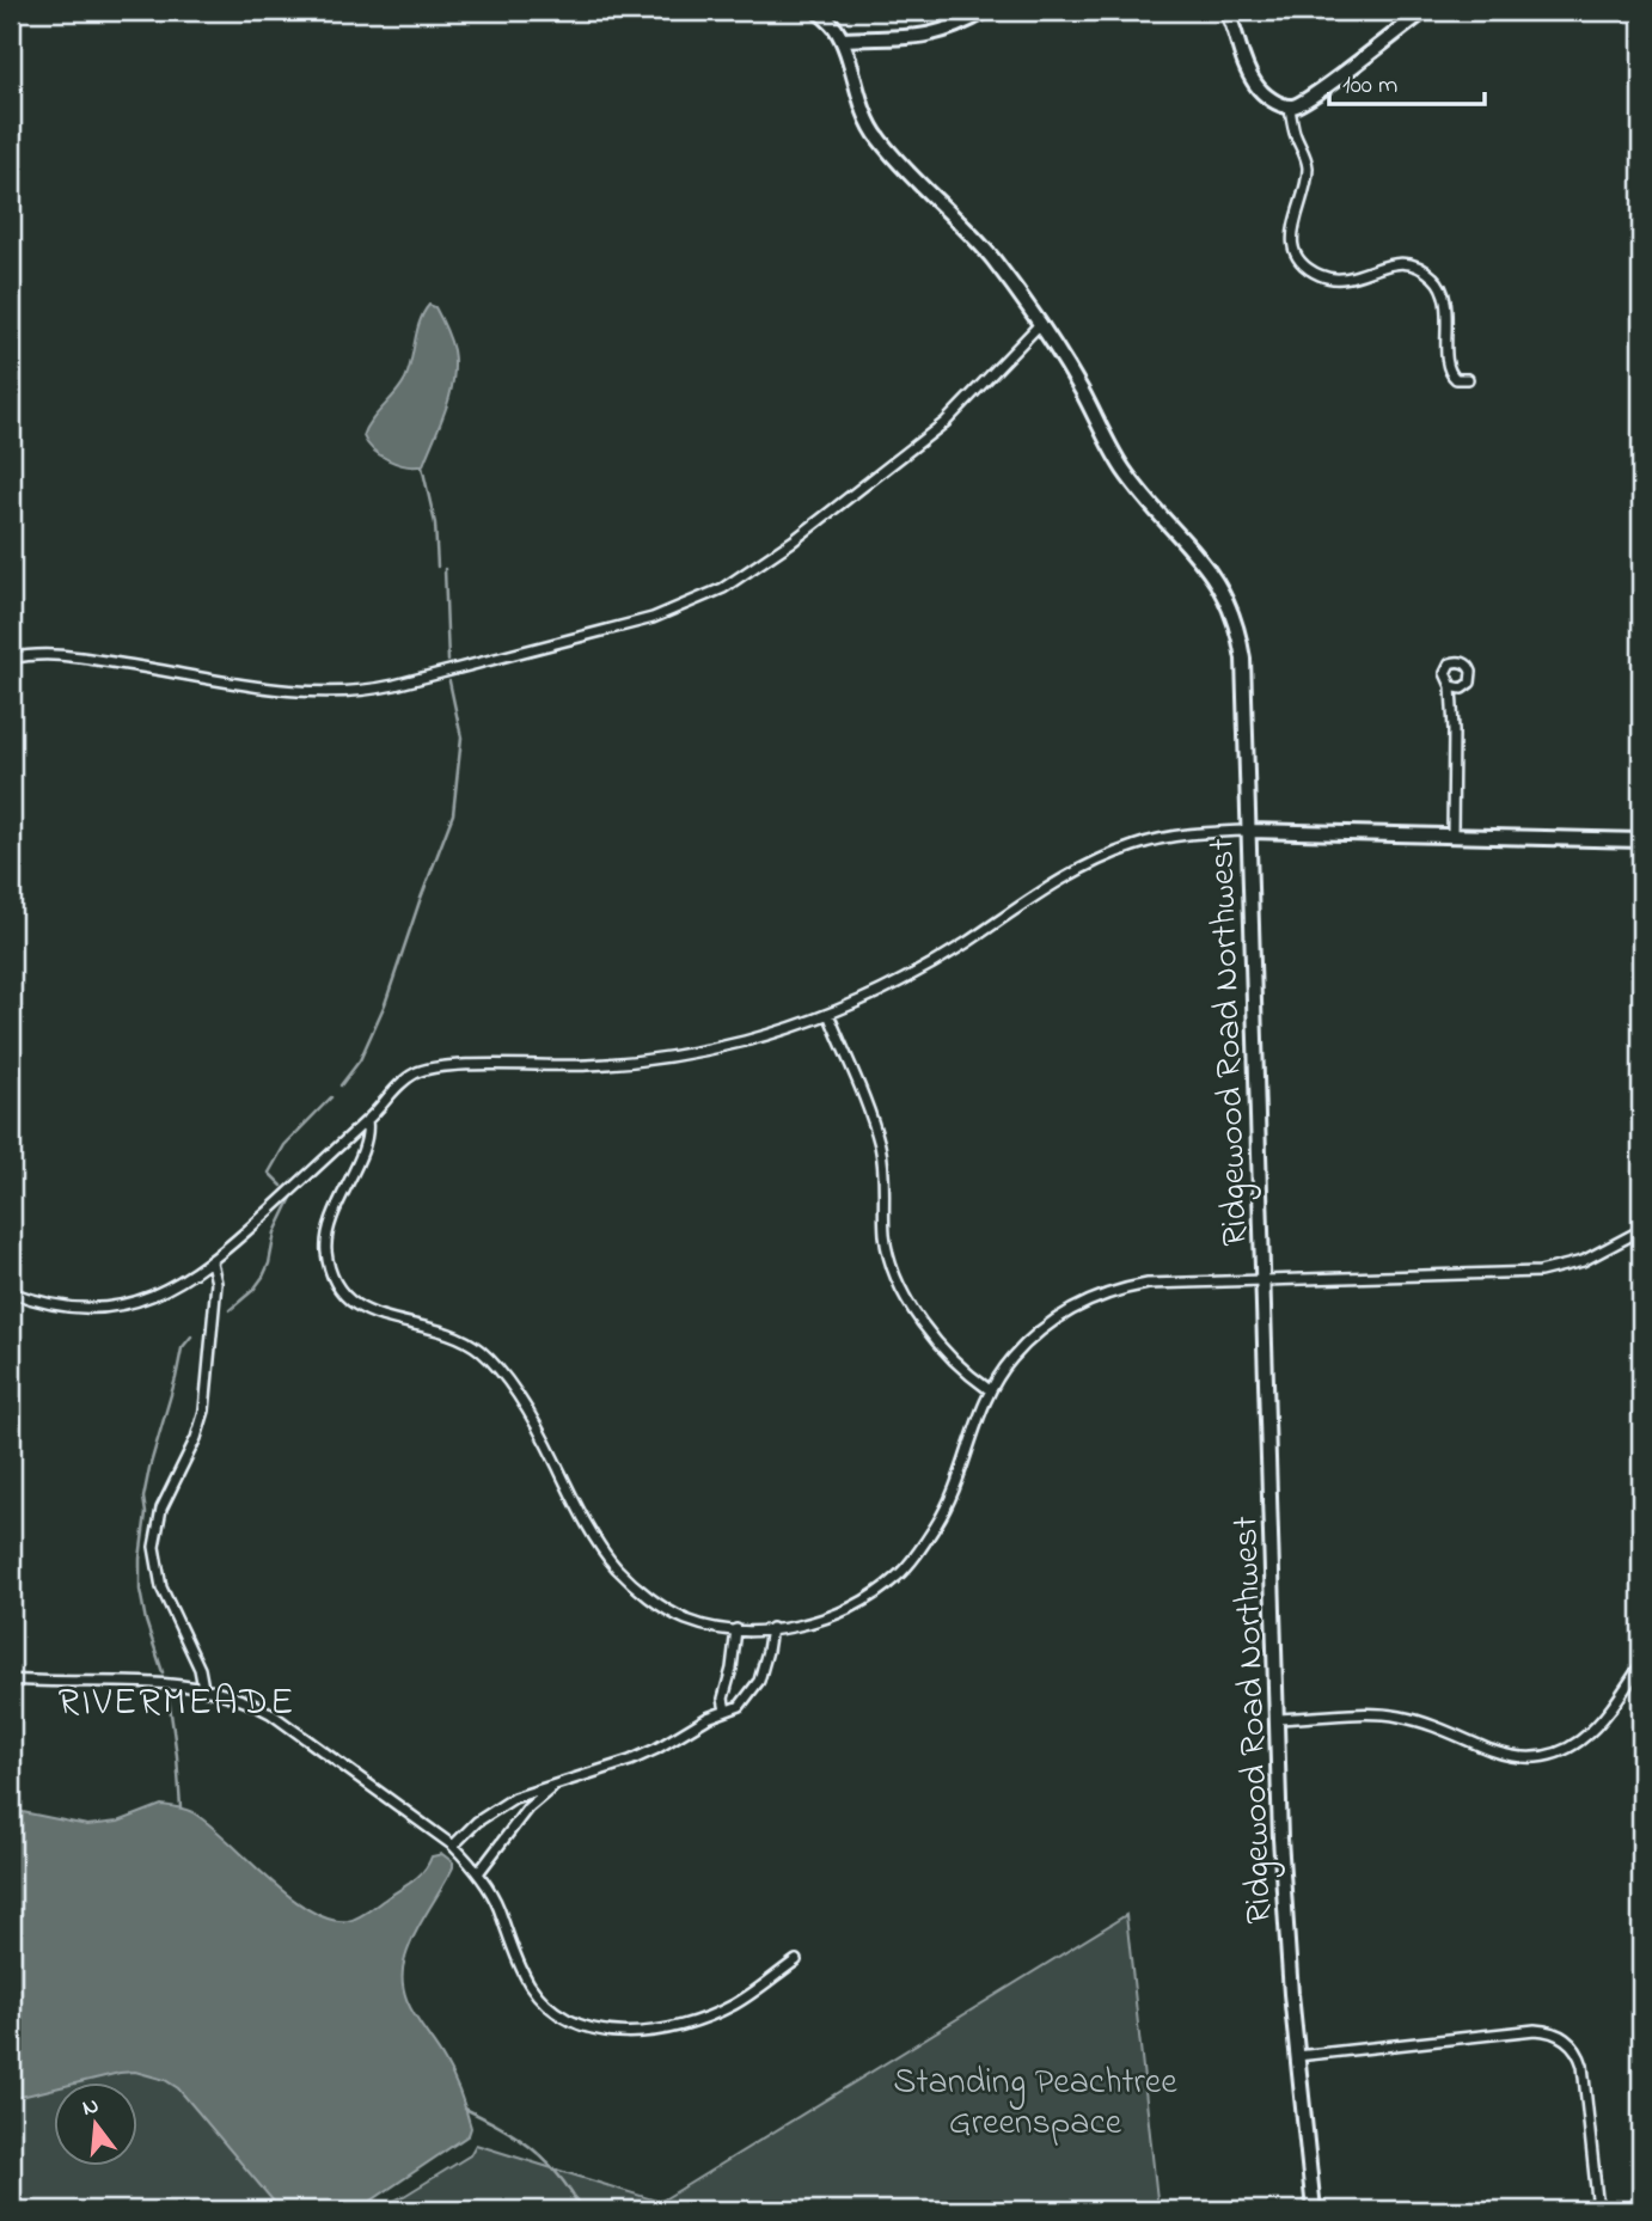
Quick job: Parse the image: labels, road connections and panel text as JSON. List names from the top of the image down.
{
  "streets": {
    "street": ["Ridgewood Road Northwest"]
  },
  "districts": ["RIVERMEADE"],
  "parks": ["Standing Peachtree Greenspace"],
  "scale_bar": "100 m",
  "north": "top"
}
